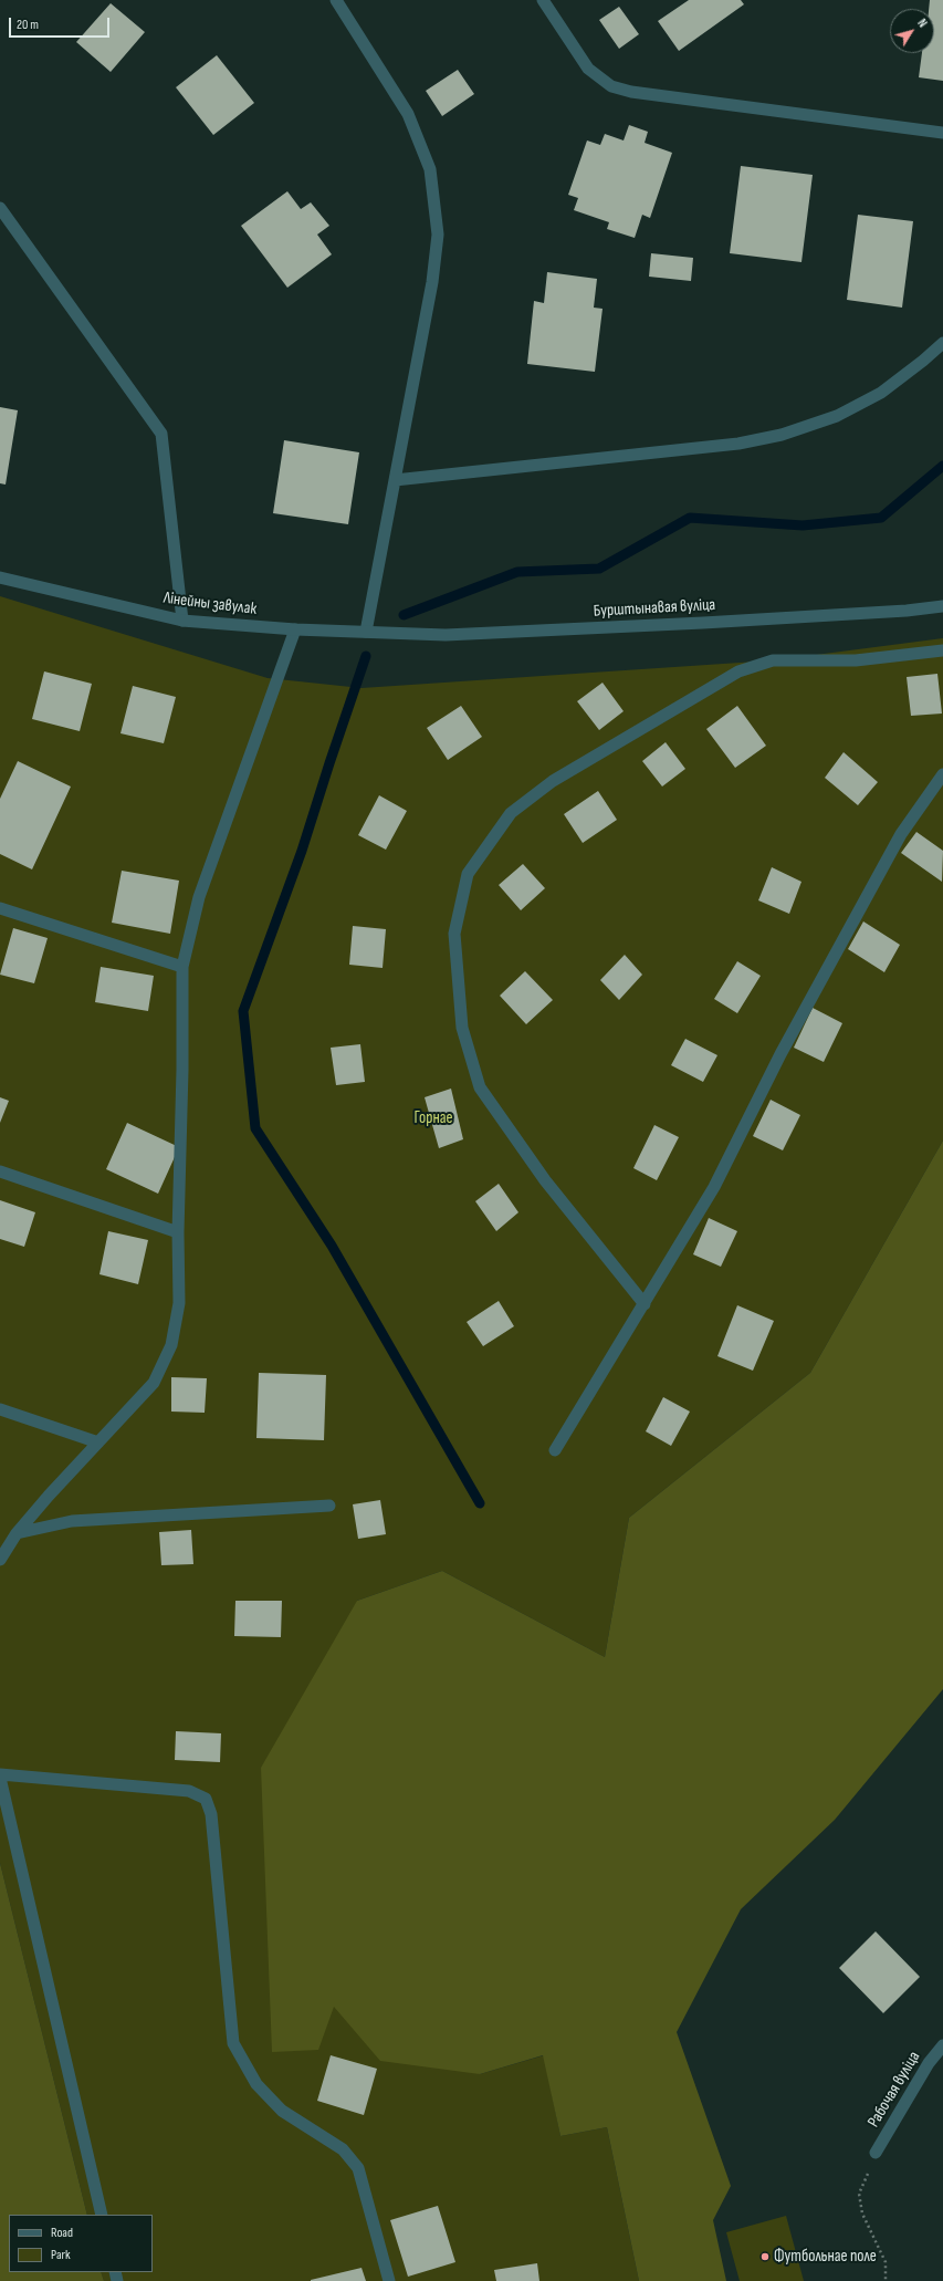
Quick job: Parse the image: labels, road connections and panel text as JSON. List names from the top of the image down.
{
  "streets": {
    "street": ["Лінейны завулак", "Бурштынавая вуліца", "Рабочая вуліца"]
  },
  "crossings": [
    ["Лінейны завулак", "Бурштынавая вуліца"]
  ],
  "parks": ["Горнае"],
  "places": ["Футбольнае поле"],
  "legend": ["Road", "Park"],
  "scale_bar": "20 m",
  "north": "top right"
}
